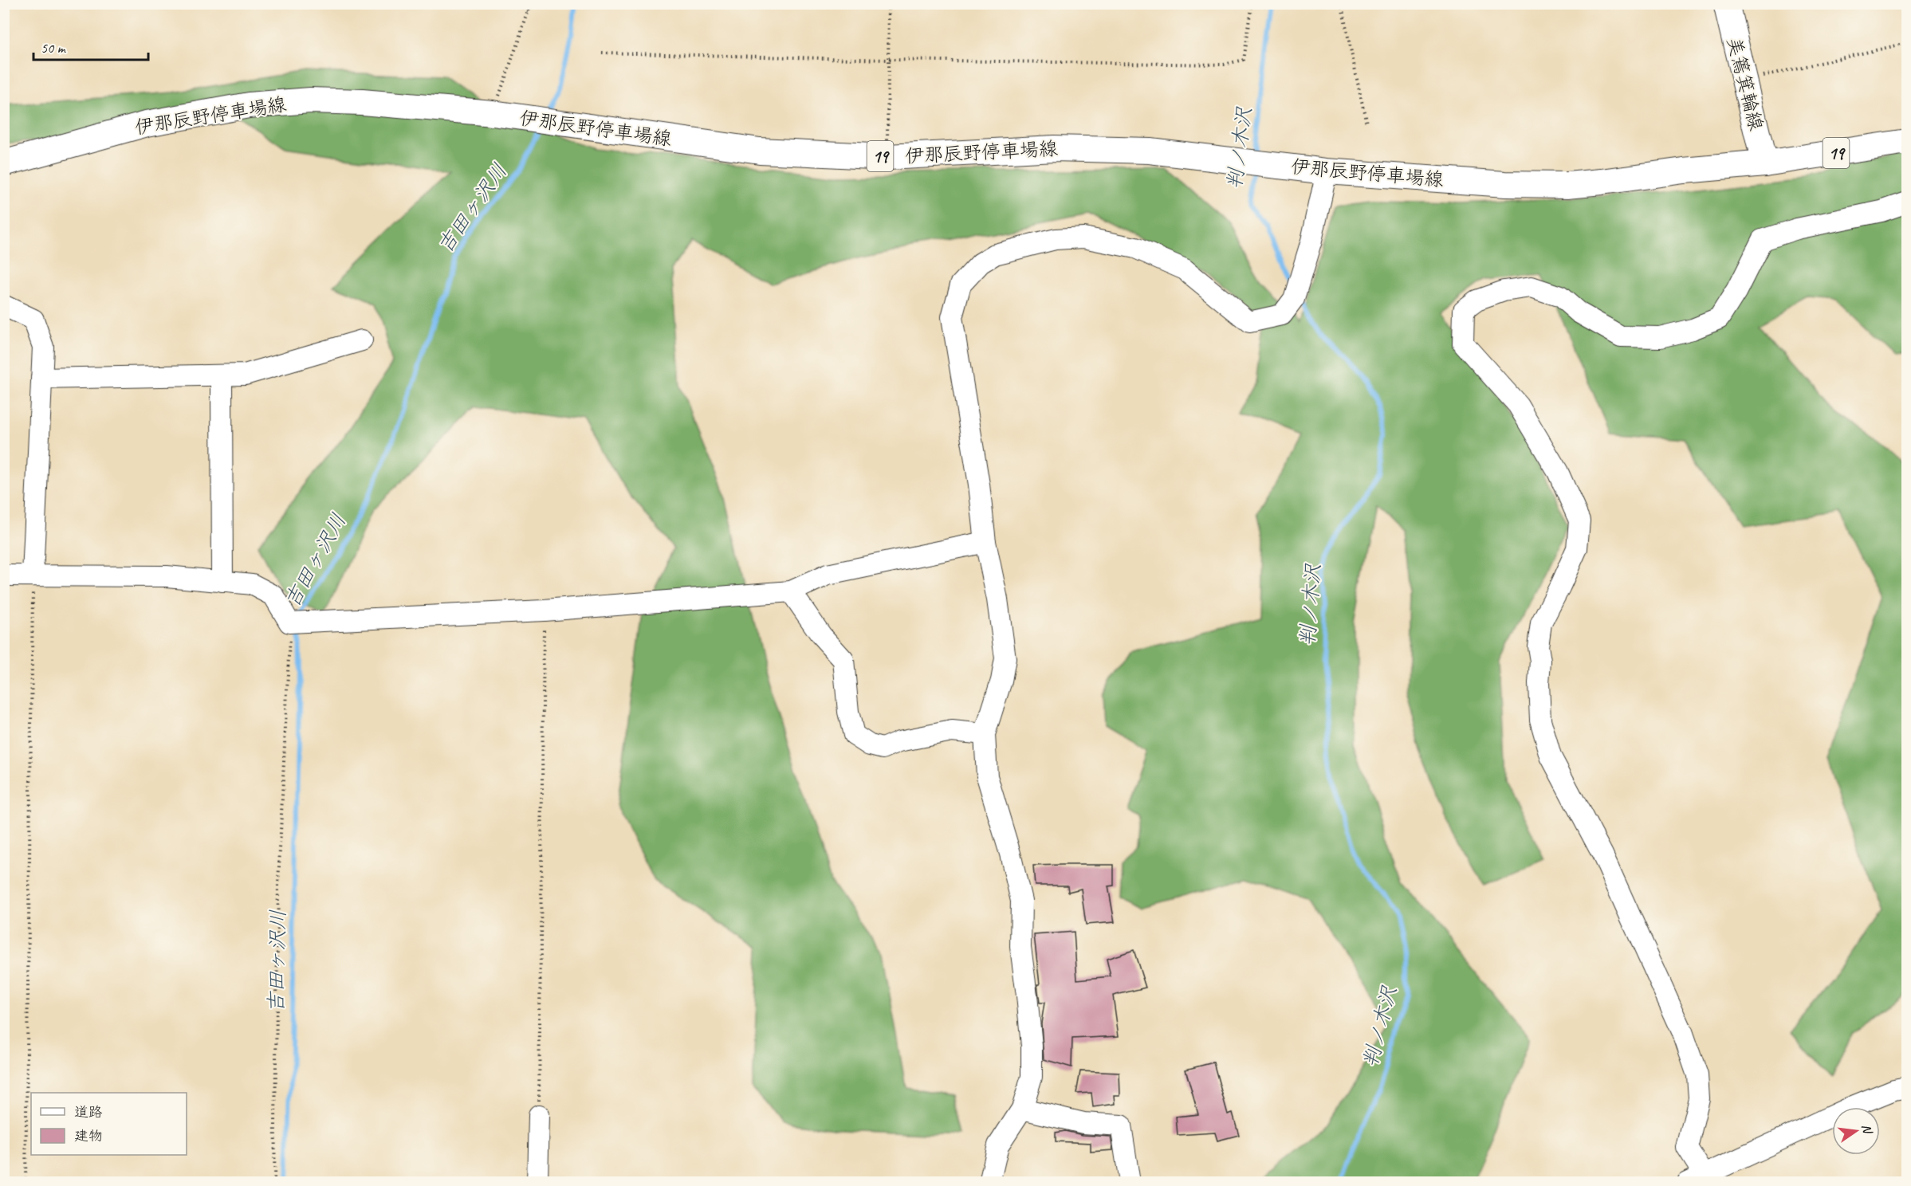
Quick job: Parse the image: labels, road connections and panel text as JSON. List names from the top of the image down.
{
  "streets": {
    "main road": ["美篶箕輪線", "伊那辰野停車場線", "19"]
  },
  "crossings": [
    ["美篶箕輪線", "伊那辰野停車場線"]
  ],
  "water": ["判ノ木沢", "吉田ヶ沢川"],
  "legend": ["道路", "建物"],
  "scale_bar": "50 m",
  "north": "right"
}
